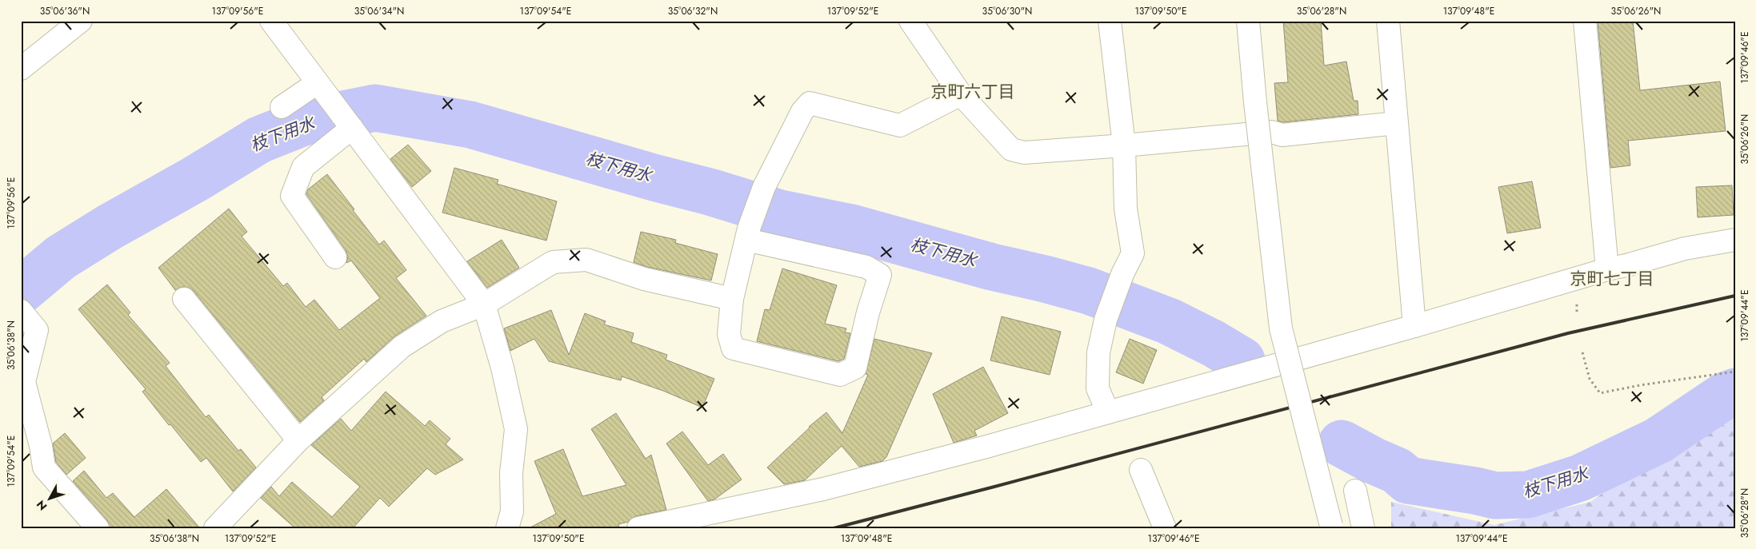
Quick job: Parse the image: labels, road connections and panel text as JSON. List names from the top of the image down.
{
  "districts": ["京町六丁目", "京町七丁目"],
  "water": ["枝下用水"],
  "north": "bottom left",
  "coordinates": [
    "35°06'36\"N",
    "137°09'56\"E",
    "35°06'34\"N",
    "137°09'54\"E",
    "35°06'32\"N",
    "137°09'52\"E",
    "35°06'30\"N",
    "137°09'50\"E",
    "35°06'28\"N",
    "137°09'48\"E",
    "35°06'26\"N",
    "137°09'46\"E",
    "137°09'44\"E",
    "35°06'38\"N"
  ]
}
